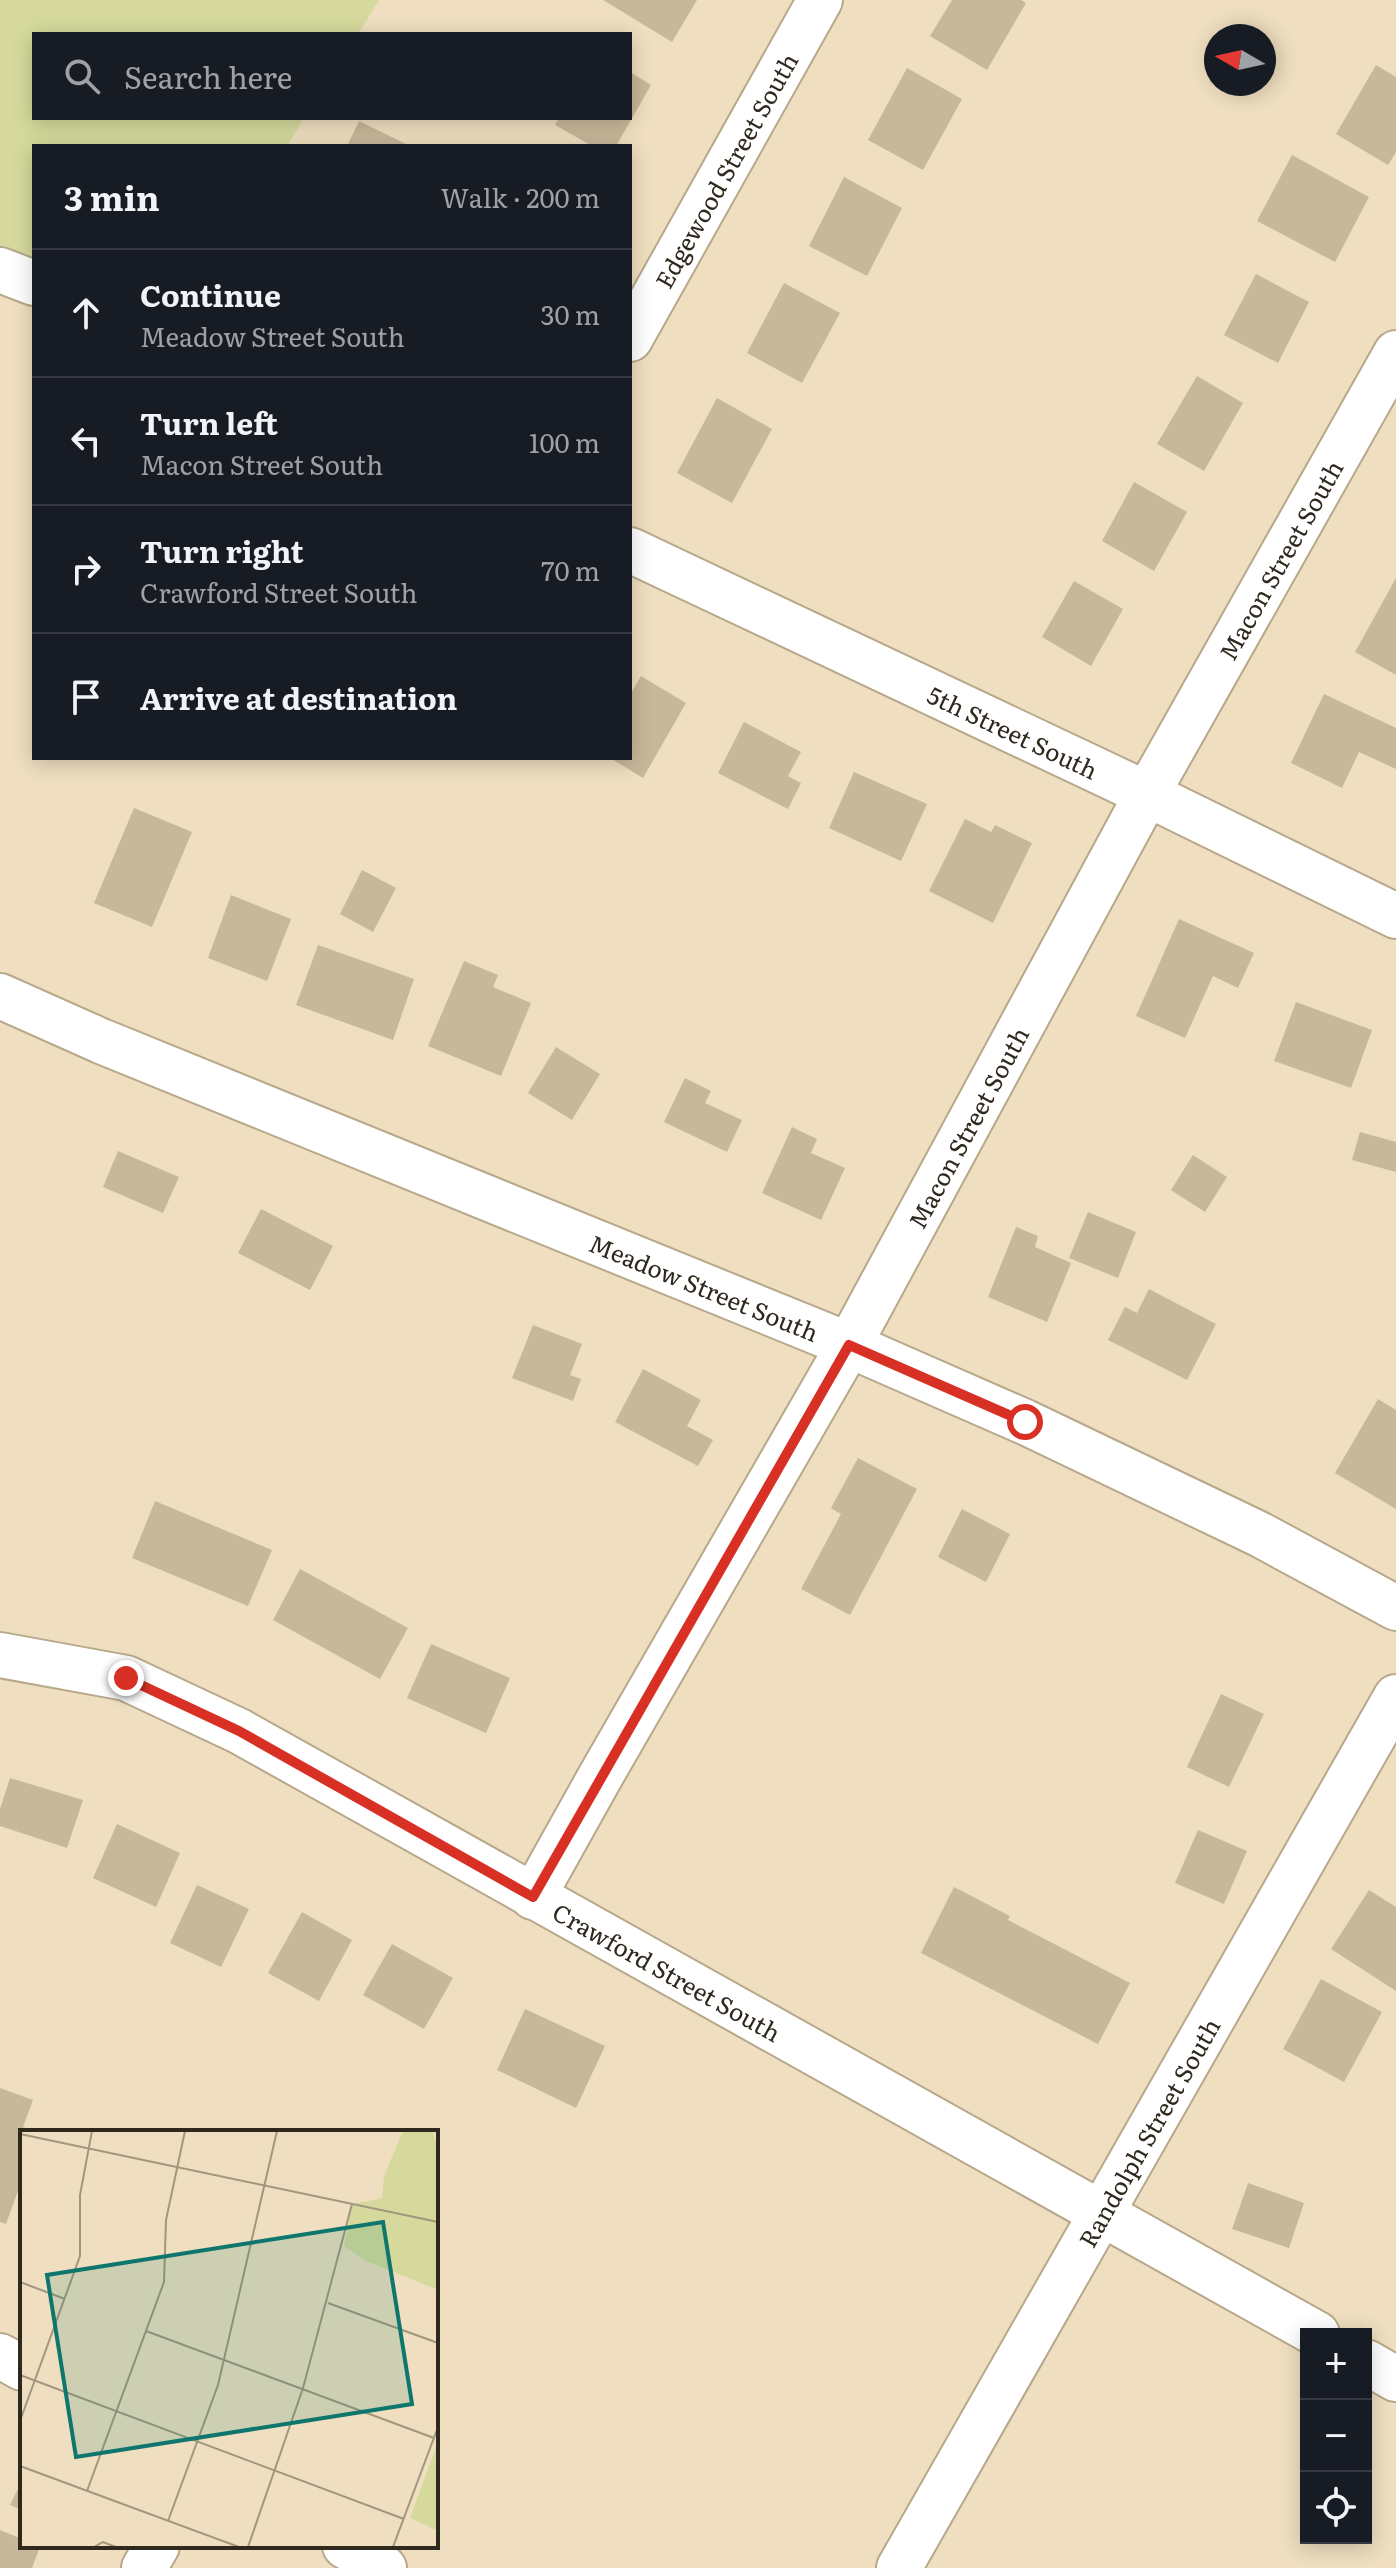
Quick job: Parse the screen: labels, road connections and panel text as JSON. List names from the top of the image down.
{
  "streets": {
    "street": [
      "Edgewood Street South",
      "Macon Street South",
      "5th Street South",
      "Meadow Street South",
      "Crawford Street South",
      "Randolph Street South"
    ]
  },
  "crossings": [
    ["Macon Street South", "5th Street South"],
    ["Macon Street South", "Meadow Street South"],
    ["Macon Street South", "Crawford Street South"],
    ["Crawford Street South", "Randolph Street South"]
  ],
  "north": "left",
  "page": {
    "search": "Search here",
    "heading": ["3 min", "Walk · 200 m"],
    "list": [
      ["Continue", "Meadow Street South", "30 m"],
      ["Turn left", "Macon Street South", "100 m"],
      ["Turn right", "Crawford Street South", "70 m"],
      "Arrive at destination"
    ],
    "map_buttons": ["+", "−"]
  }
}
